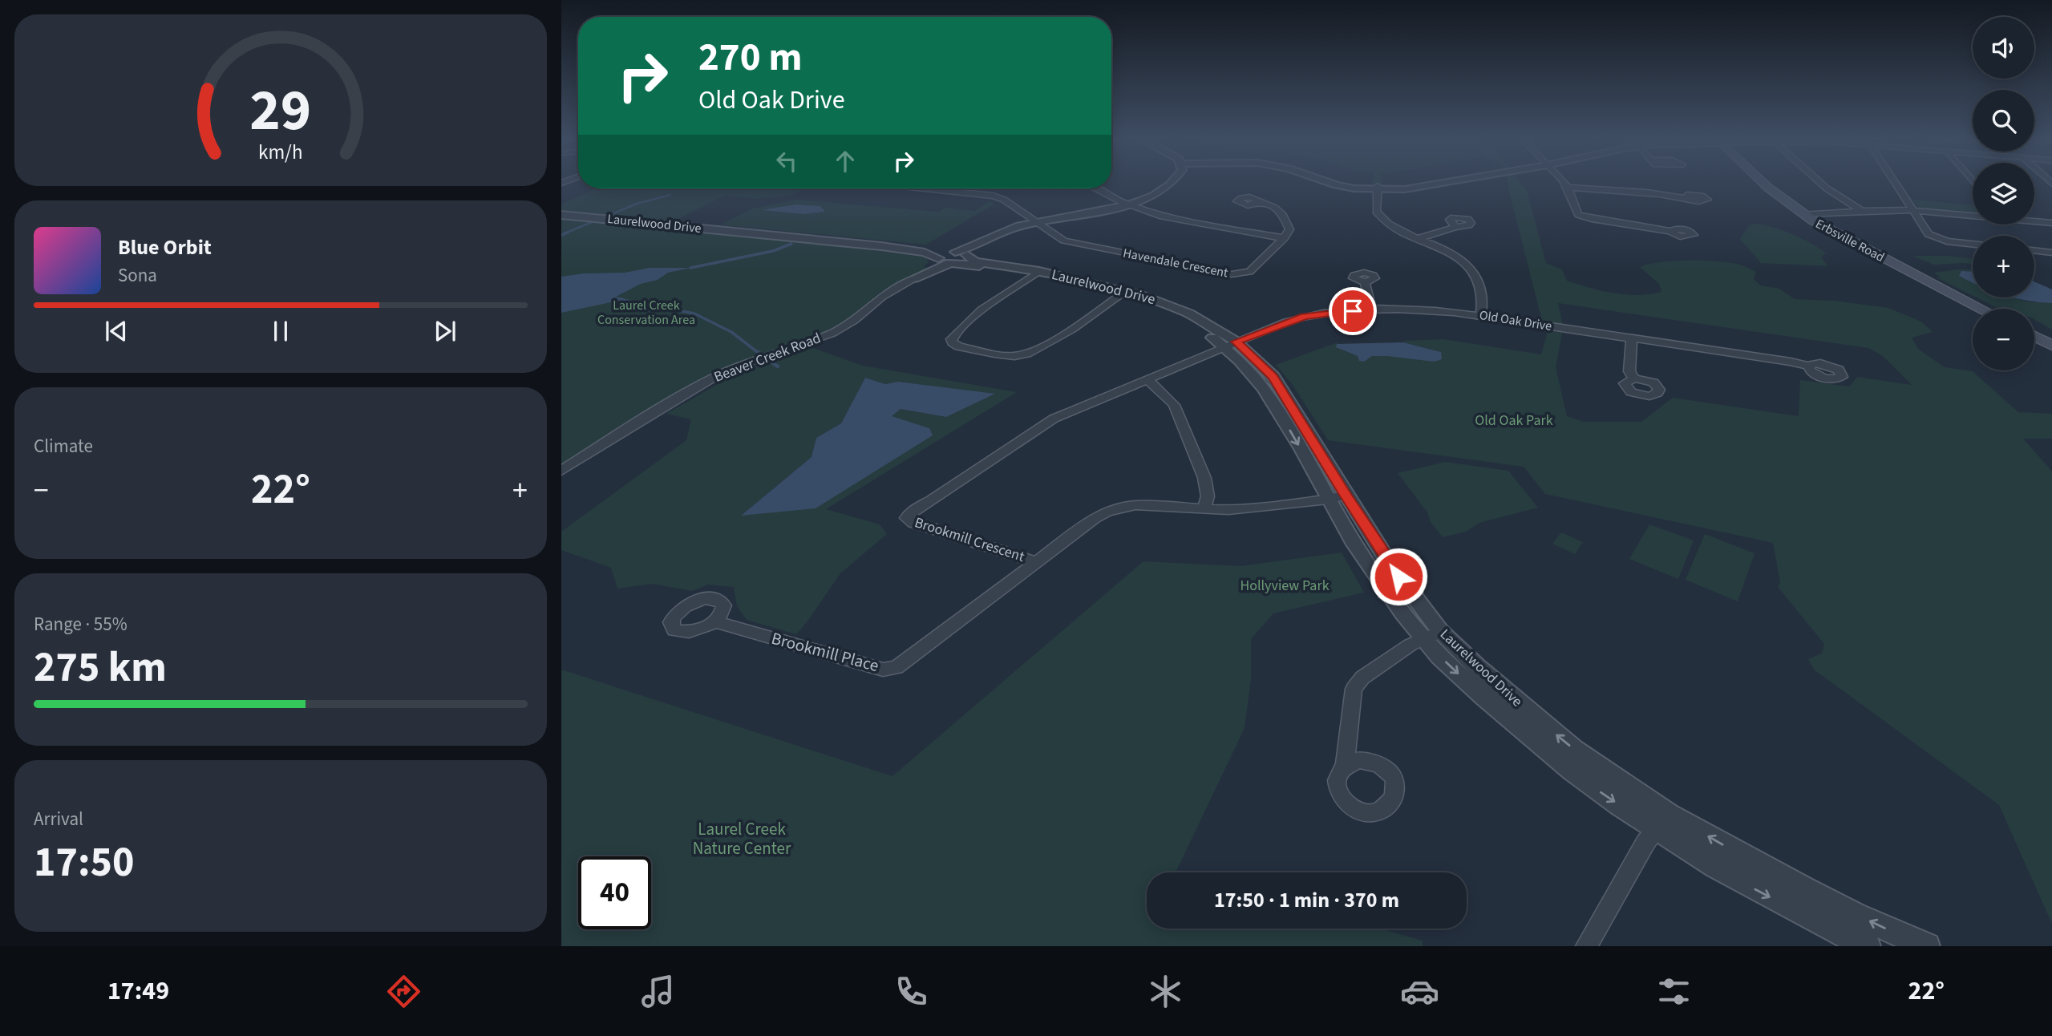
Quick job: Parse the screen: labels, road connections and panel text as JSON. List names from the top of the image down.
{
  "streets": {
    "main road": ["Erbsville Road"],
    "street": [
      "Laurelwood Drive",
      "Havendale Crescent",
      "Old Oak Drive",
      "Beaver Creek Road",
      "Brookmill Crescent",
      "Brookmill Place"
    ]
  },
  "crossings": [
    ["Laurelwood Drive", "Old Oak Drive"],
    ["Laurelwood Drive", "Beaver Creek Road"],
    ["Laurelwood Drive", "Brookmill Crescent"],
    ["Havendale Crescent", "Beaver Creek Road"],
    ["Old Oak Drive", "Brookmill Crescent"],
    ["Brookmill Crescent", "Brookmill Place"]
  ],
  "parks": [
    "Laurel Creek Conservation Area",
    "Old Oak Park",
    "Hollyview Park",
    "Laurel Creek Nature Center"
  ],
  "page": {
    "map_buttons": ["+", "−"],
    "turn": ["270 m", "Old Oak Drive"],
    "song": ["Blue Orbit", "Sona"],
    "tile": [
      "Climate",
      ["Range · 55%", "275 km"],
      ["Arrival", "17:50"]
    ],
    "heat": ["−", "22°", "+"],
    "limit": "40",
    "trip": "17:50 · 1 min · 370 m",
    "tabs": ["17:49", "22°"],
    "gauge": ["29", "km/h"]
  }
}
